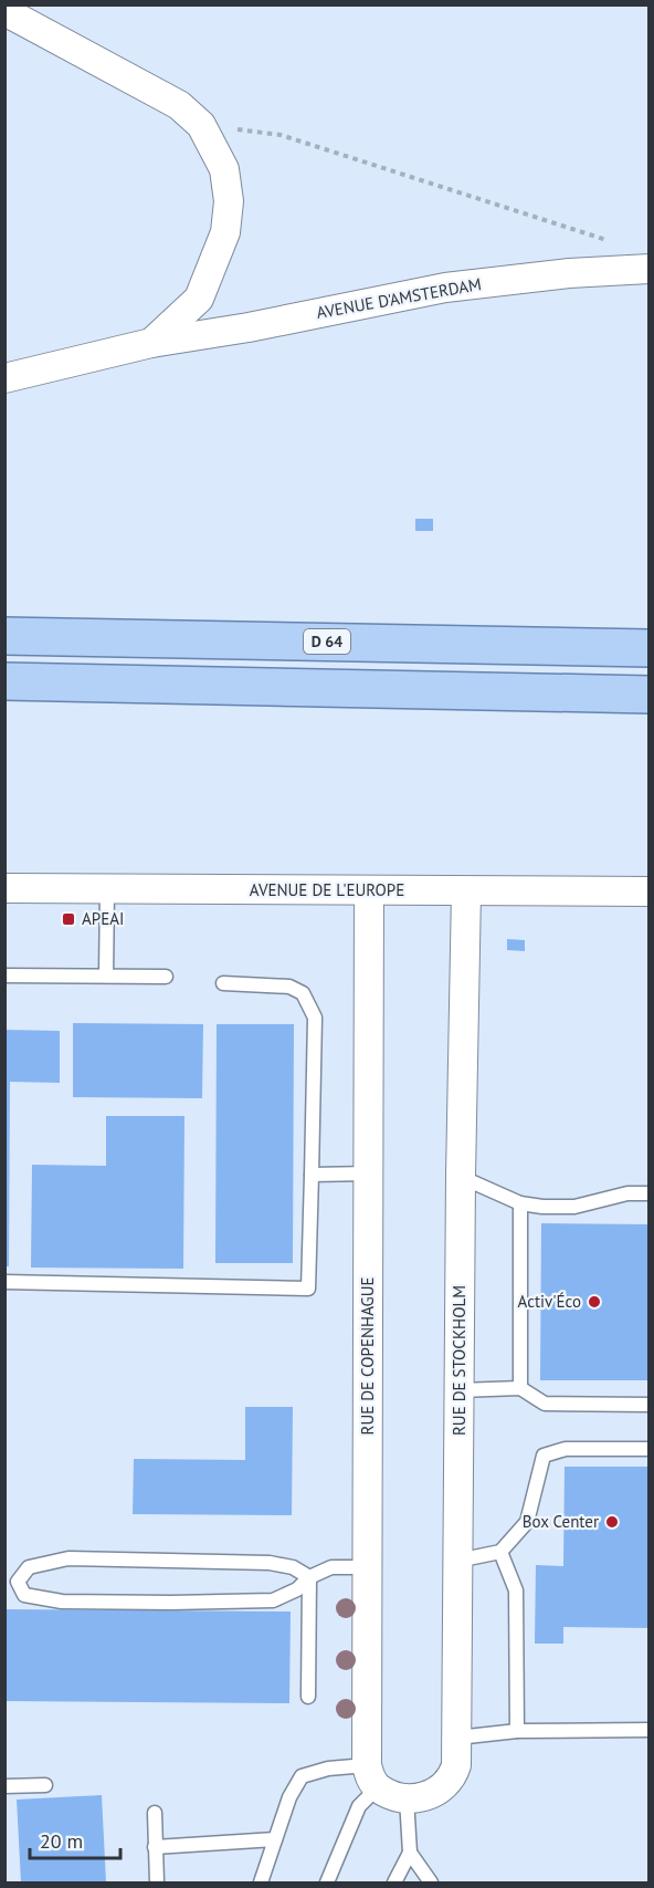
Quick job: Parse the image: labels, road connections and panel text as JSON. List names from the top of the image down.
{
  "streets": {
    "main road": ["D 64"],
    "street": [
      "AVENUE D'AMSTERDAM",
      "AVENUE DE L'EUROPE",
      "RUE DE COPENHAGUE",
      "RUE DE STOCKHOLM"
    ]
  },
  "crossings": [
    ["AVENUE DE L'EUROPE", "RUE DE COPENHAGUE"],
    ["AVENUE DE L'EUROPE", "RUE DE STOCKHOLM"]
  ],
  "places": {
    "transit": ["APEAI"],
    "other": ["Activ'Éco", "Box Center"]
  },
  "scale_bar": "20 m"
}
